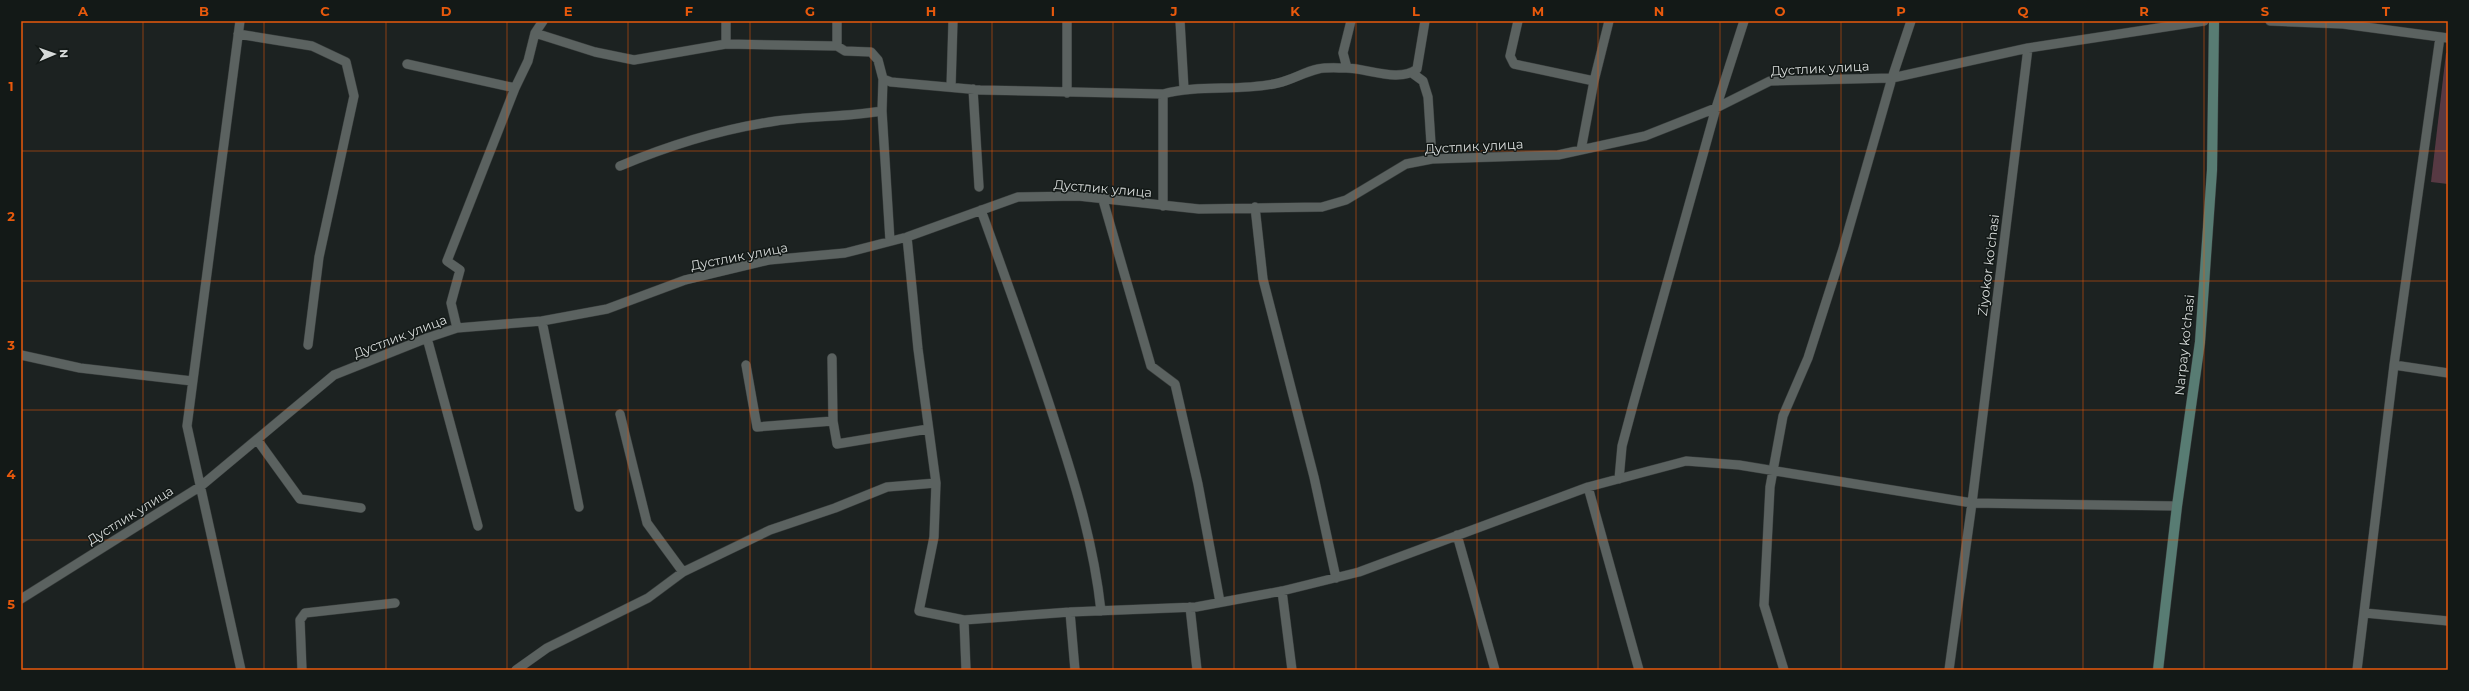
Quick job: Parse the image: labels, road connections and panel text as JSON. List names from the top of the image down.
{
  "streets": {
    "main road": ["Narpay ko'chasi"],
    "street": ["Дустлик улица", "Ziyokor ko'chasi"]
  },
  "crossings": [
    ["Дустлик улица", "Ziyokor ko'chasi"]
  ],
  "north": "right",
  "grid": {
    "columns": [
      "A",
      "B",
      "C",
      "D",
      "E",
      "F",
      "G",
      "H",
      "I",
      "J",
      "K",
      "L",
      "M",
      "N",
      "O",
      "P",
      "Q",
      "R",
      "S",
      "T"
    ],
    "rows": [
      "1",
      "2",
      "3",
      "4",
      "5"
    ]
  }
}
